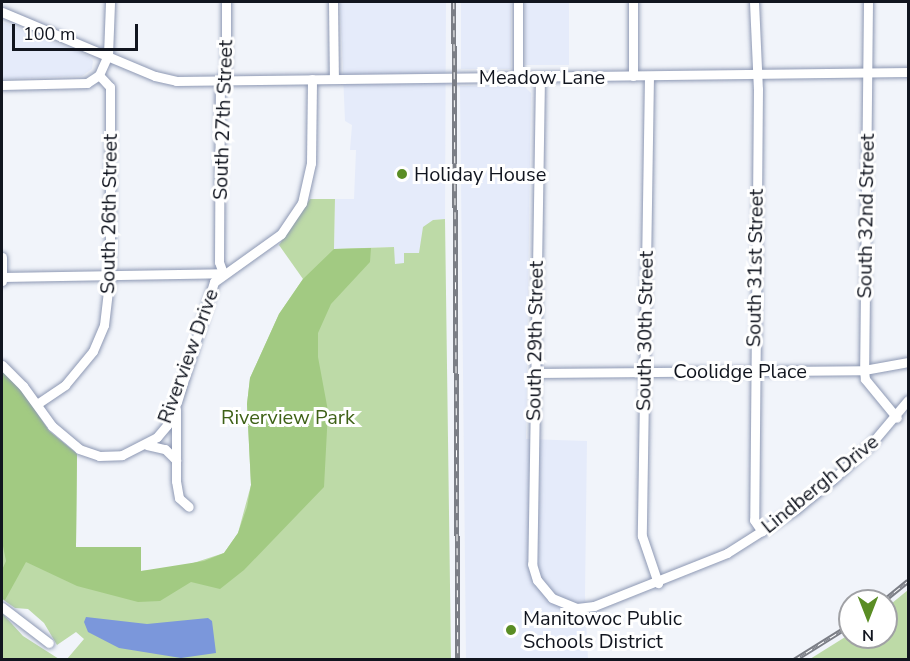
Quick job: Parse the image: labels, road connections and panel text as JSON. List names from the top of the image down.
{
  "streets": {
    "street": [
      "Meadow Lane",
      "South 27th Street",
      "South 26th Street",
      "South 32nd Street",
      "South 31st Street",
      "South 30th Street",
      "South 29th Street",
      "Riverview Drive",
      "Coolidge Place",
      "Lindbergh Drive"
    ]
  },
  "crossings": [
    ["Meadow Lane", "South 27th Street"],
    ["Meadow Lane", "South 32nd Street"],
    ["Meadow Lane", "South 31st Street"],
    ["Meadow Lane", "South 30th Street"],
    ["Meadow Lane", "South 29th Street"],
    ["Meadow Lane", "Riverview Drive"],
    ["South 27th Street", "Riverview Drive"],
    ["South 26th Street", "Riverview Drive"],
    ["South 32nd Street", "Coolidge Place"],
    ["South 32nd Street", "Lindbergh Drive"],
    ["South 31st Street", "Coolidge Place"],
    ["South 31st Street", "Lindbergh Drive"],
    ["South 30th Street", "Coolidge Place"],
    ["South 30th Street", "Lindbergh Drive"],
    ["South 29th Street", "Coolidge Place"],
    ["South 29th Street", "Lindbergh Drive"]
  ],
  "parks": ["Riverview Park"],
  "places": ["Holiday House", "Manitowoc Public Schools District"],
  "scale_bar": "100 m",
  "north": "bottom"
}
